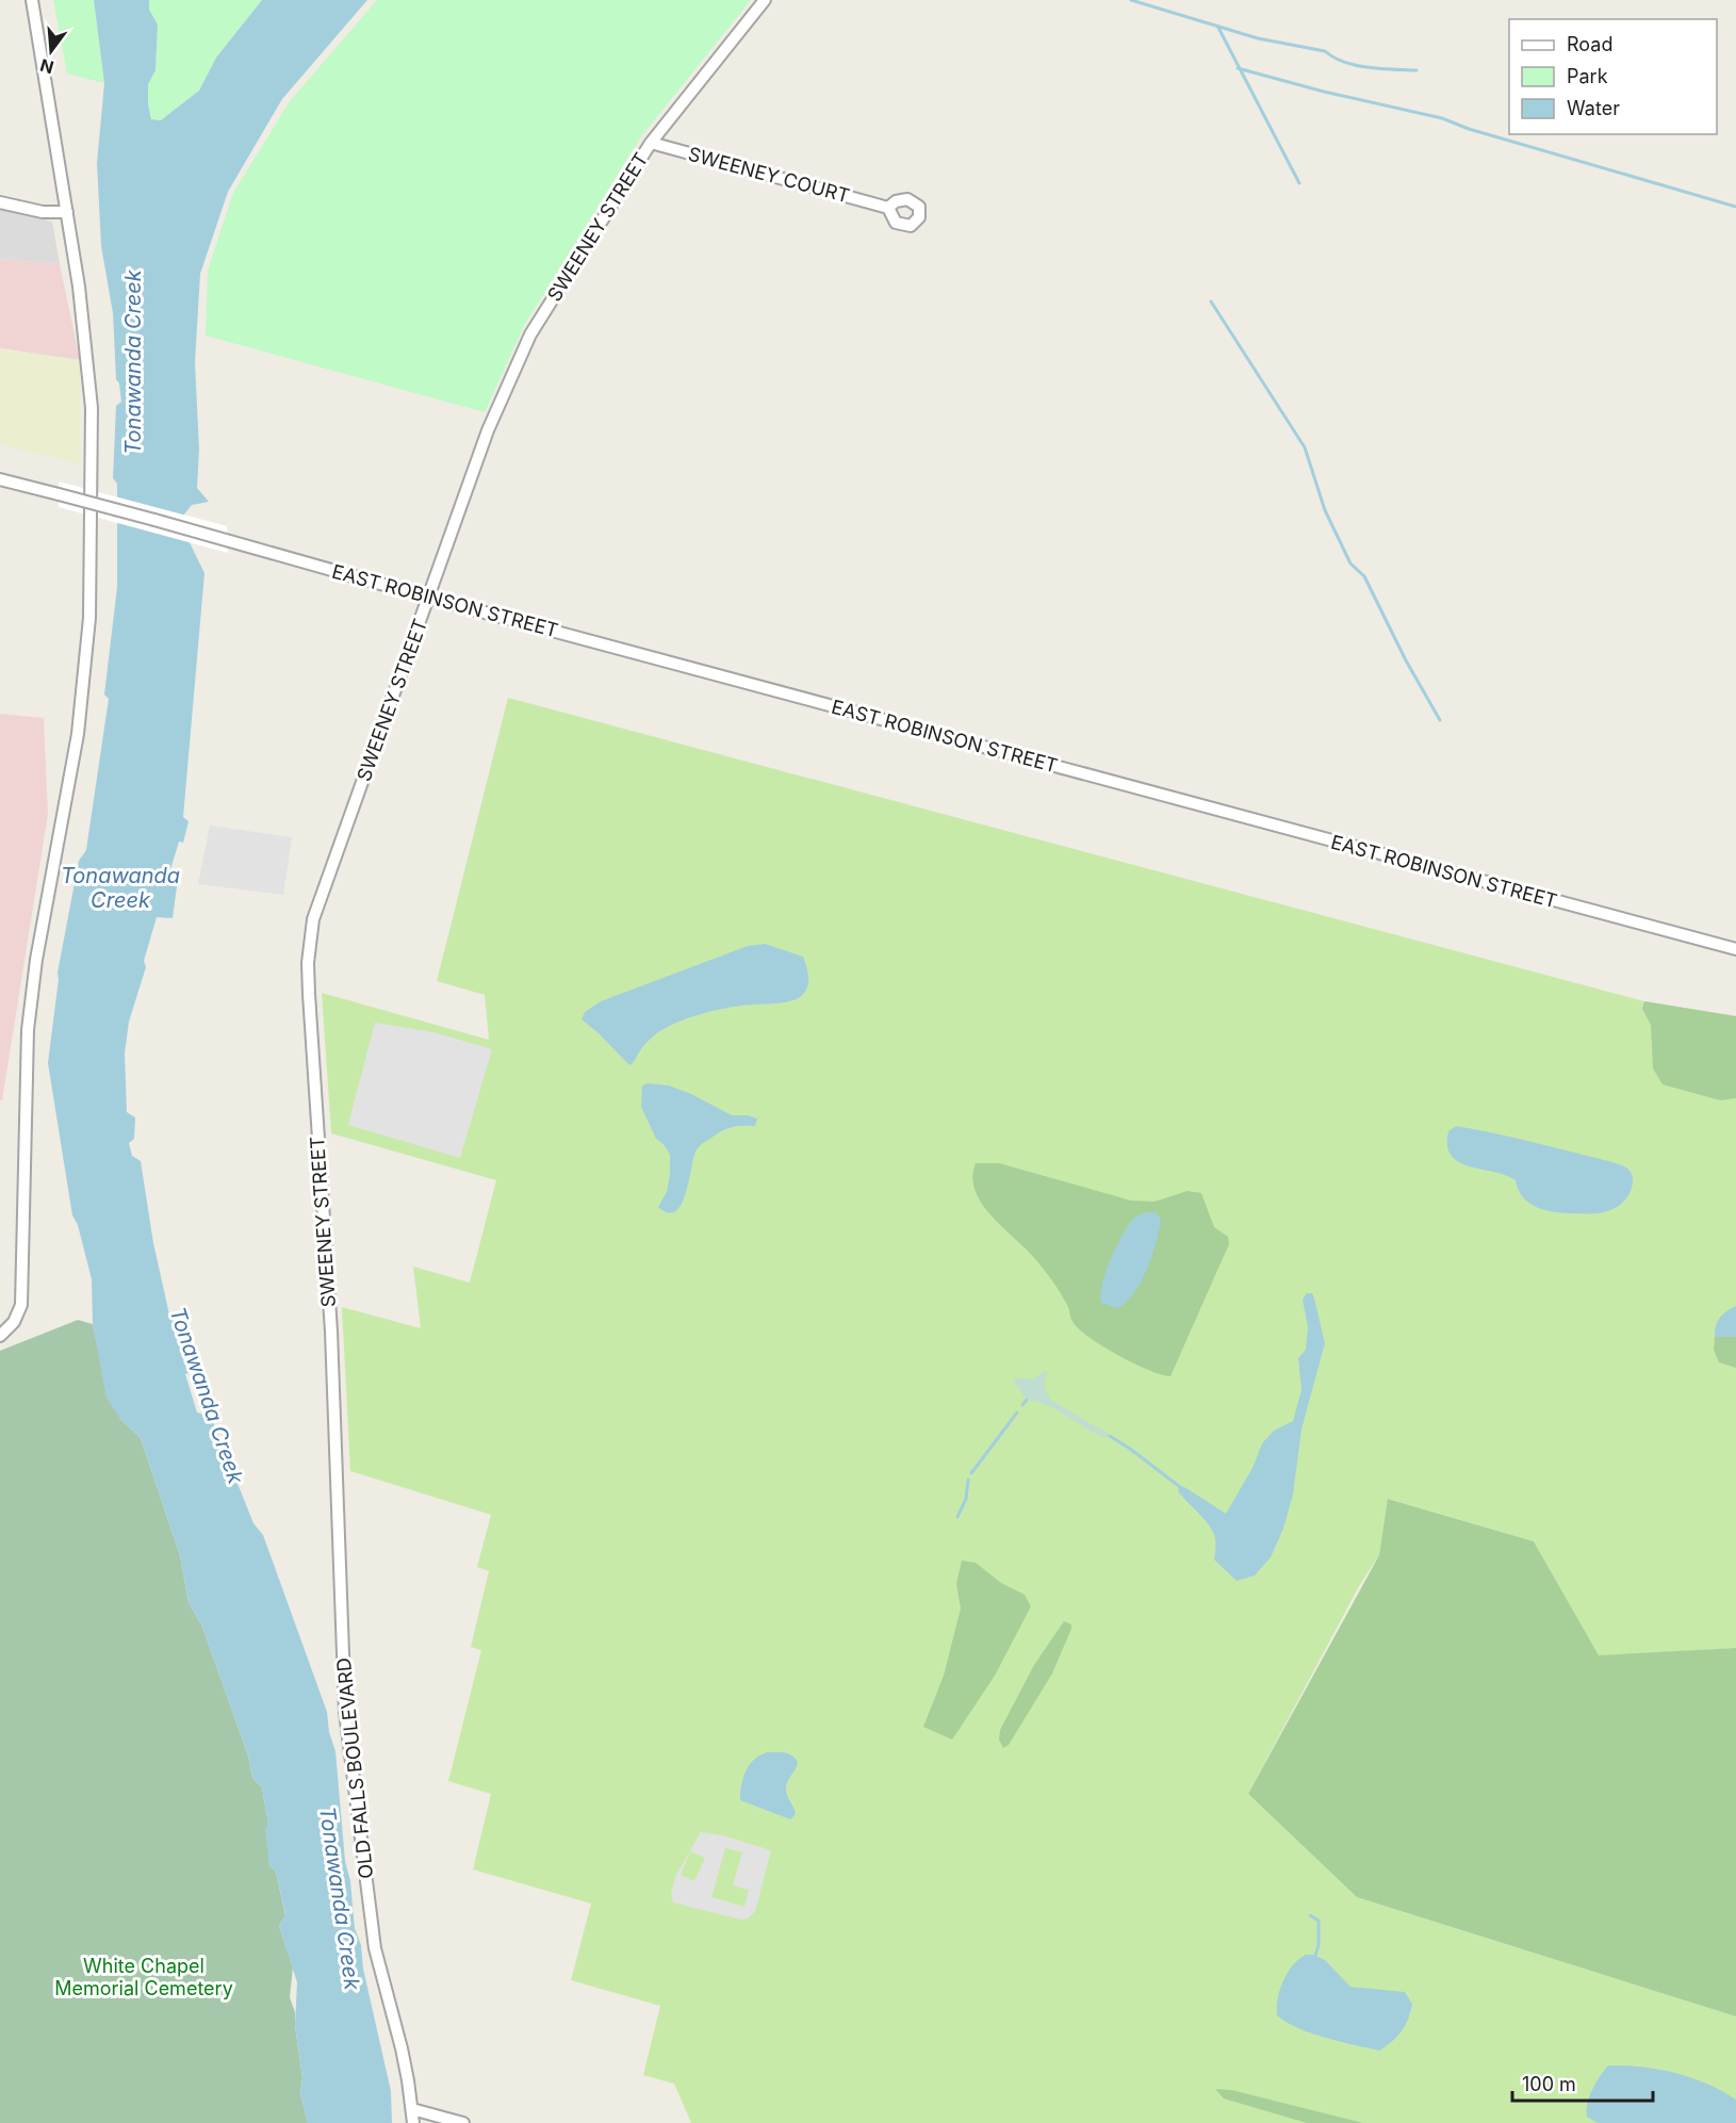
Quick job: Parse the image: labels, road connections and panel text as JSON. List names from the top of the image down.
{
  "streets": {
    "street": [
      "SWEENEY COURT",
      "SWEENEY STREET",
      "EAST ROBINSON STREET",
      "OLD FALLS BOULEVARD"
    ]
  },
  "crossings": [
    ["SWEENEY COURT", "SWEENEY STREET"],
    ["SWEENEY STREET", "EAST ROBINSON STREET"],
    ["SWEENEY STREET", "OLD FALLS BOULEVARD"]
  ],
  "water": ["Tonawanda Creek"],
  "parks": ["White Chapel Memorial Cemetery"],
  "legend": ["Road", "Park", "Water"],
  "scale_bar": "100 m",
  "north": "bottom"
}
